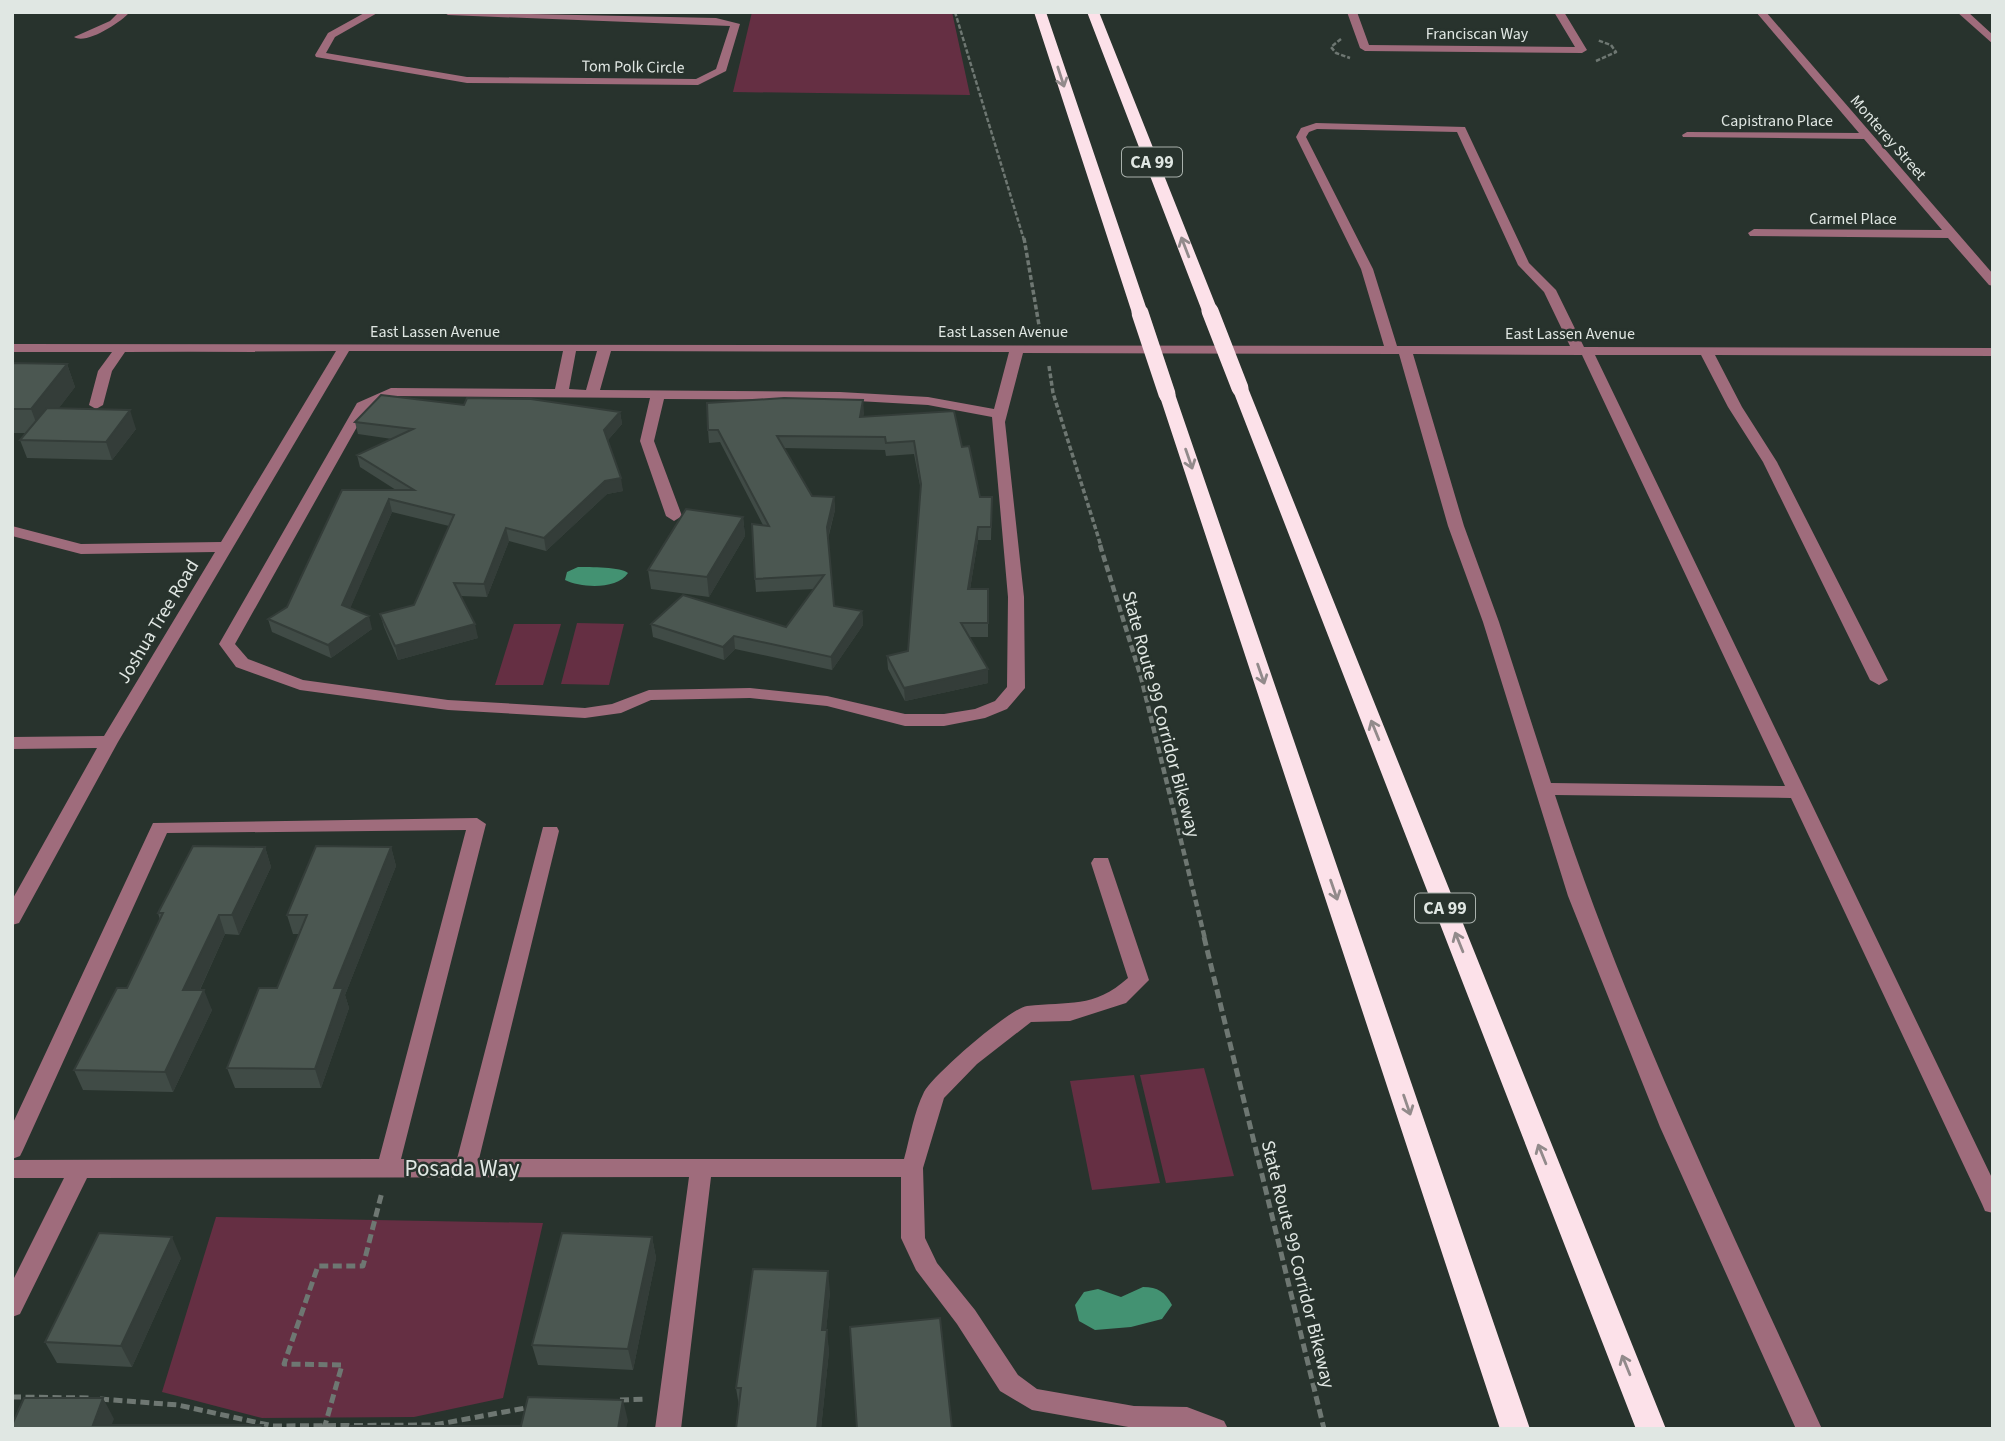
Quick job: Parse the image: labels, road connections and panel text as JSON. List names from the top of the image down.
{
  "streets": {
    "highway": ["CA 99"],
    "street": [
      "Franciscan Way",
      "Tom Polk Circle",
      "Capistrano Place",
      "Monterey Street",
      "Carmel Place",
      "East Lassen Avenue",
      "Joshua Tree Road",
      "Posada Way"
    ],
    "path": ["State Route 99 Corridor Bikeway"]
  },
  "crossings": [
    ["Capistrano Place", "Monterey Street"],
    ["Monterey Street", "Carmel Place"],
    ["East Lassen Avenue", "Joshua Tree Road"],
    ["East Lassen Avenue", "State Route 99 Corridor Bikeway"]
  ]
}
